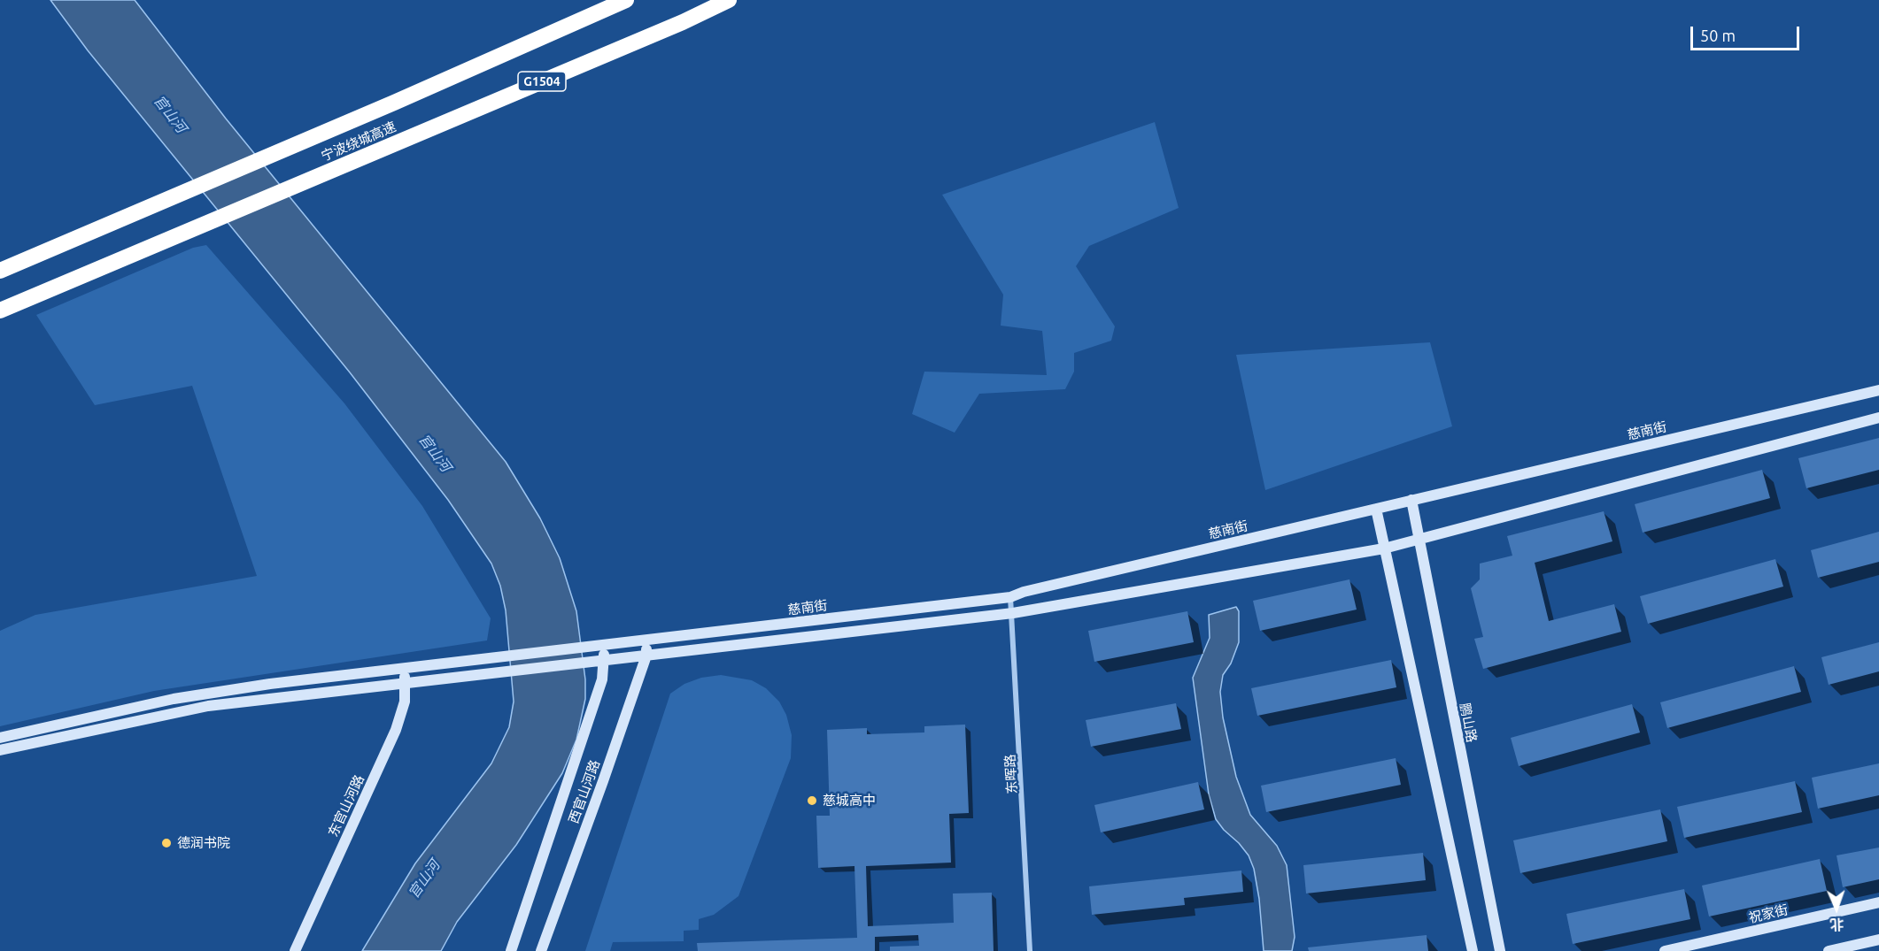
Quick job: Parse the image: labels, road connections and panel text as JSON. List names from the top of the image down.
{
  "streets": {
    "highway": ["G1504", "宁波绕城高速"],
    "street": [
      "慈南街",
      "鹏山路",
      "东晖路",
      "西官山河路",
      "东官山河路",
      "祝家街"
    ]
  },
  "crossings": [
    ["慈南街", "鹏山路"],
    ["慈南街", "东晖路"],
    ["慈南街", "西官山河路"],
    ["慈南街", "东官山河路"]
  ],
  "water": ["官山河"],
  "places": ["慈城高中", "德润书院"],
  "scale_bar": "50 m",
  "north": "bottom"
}
